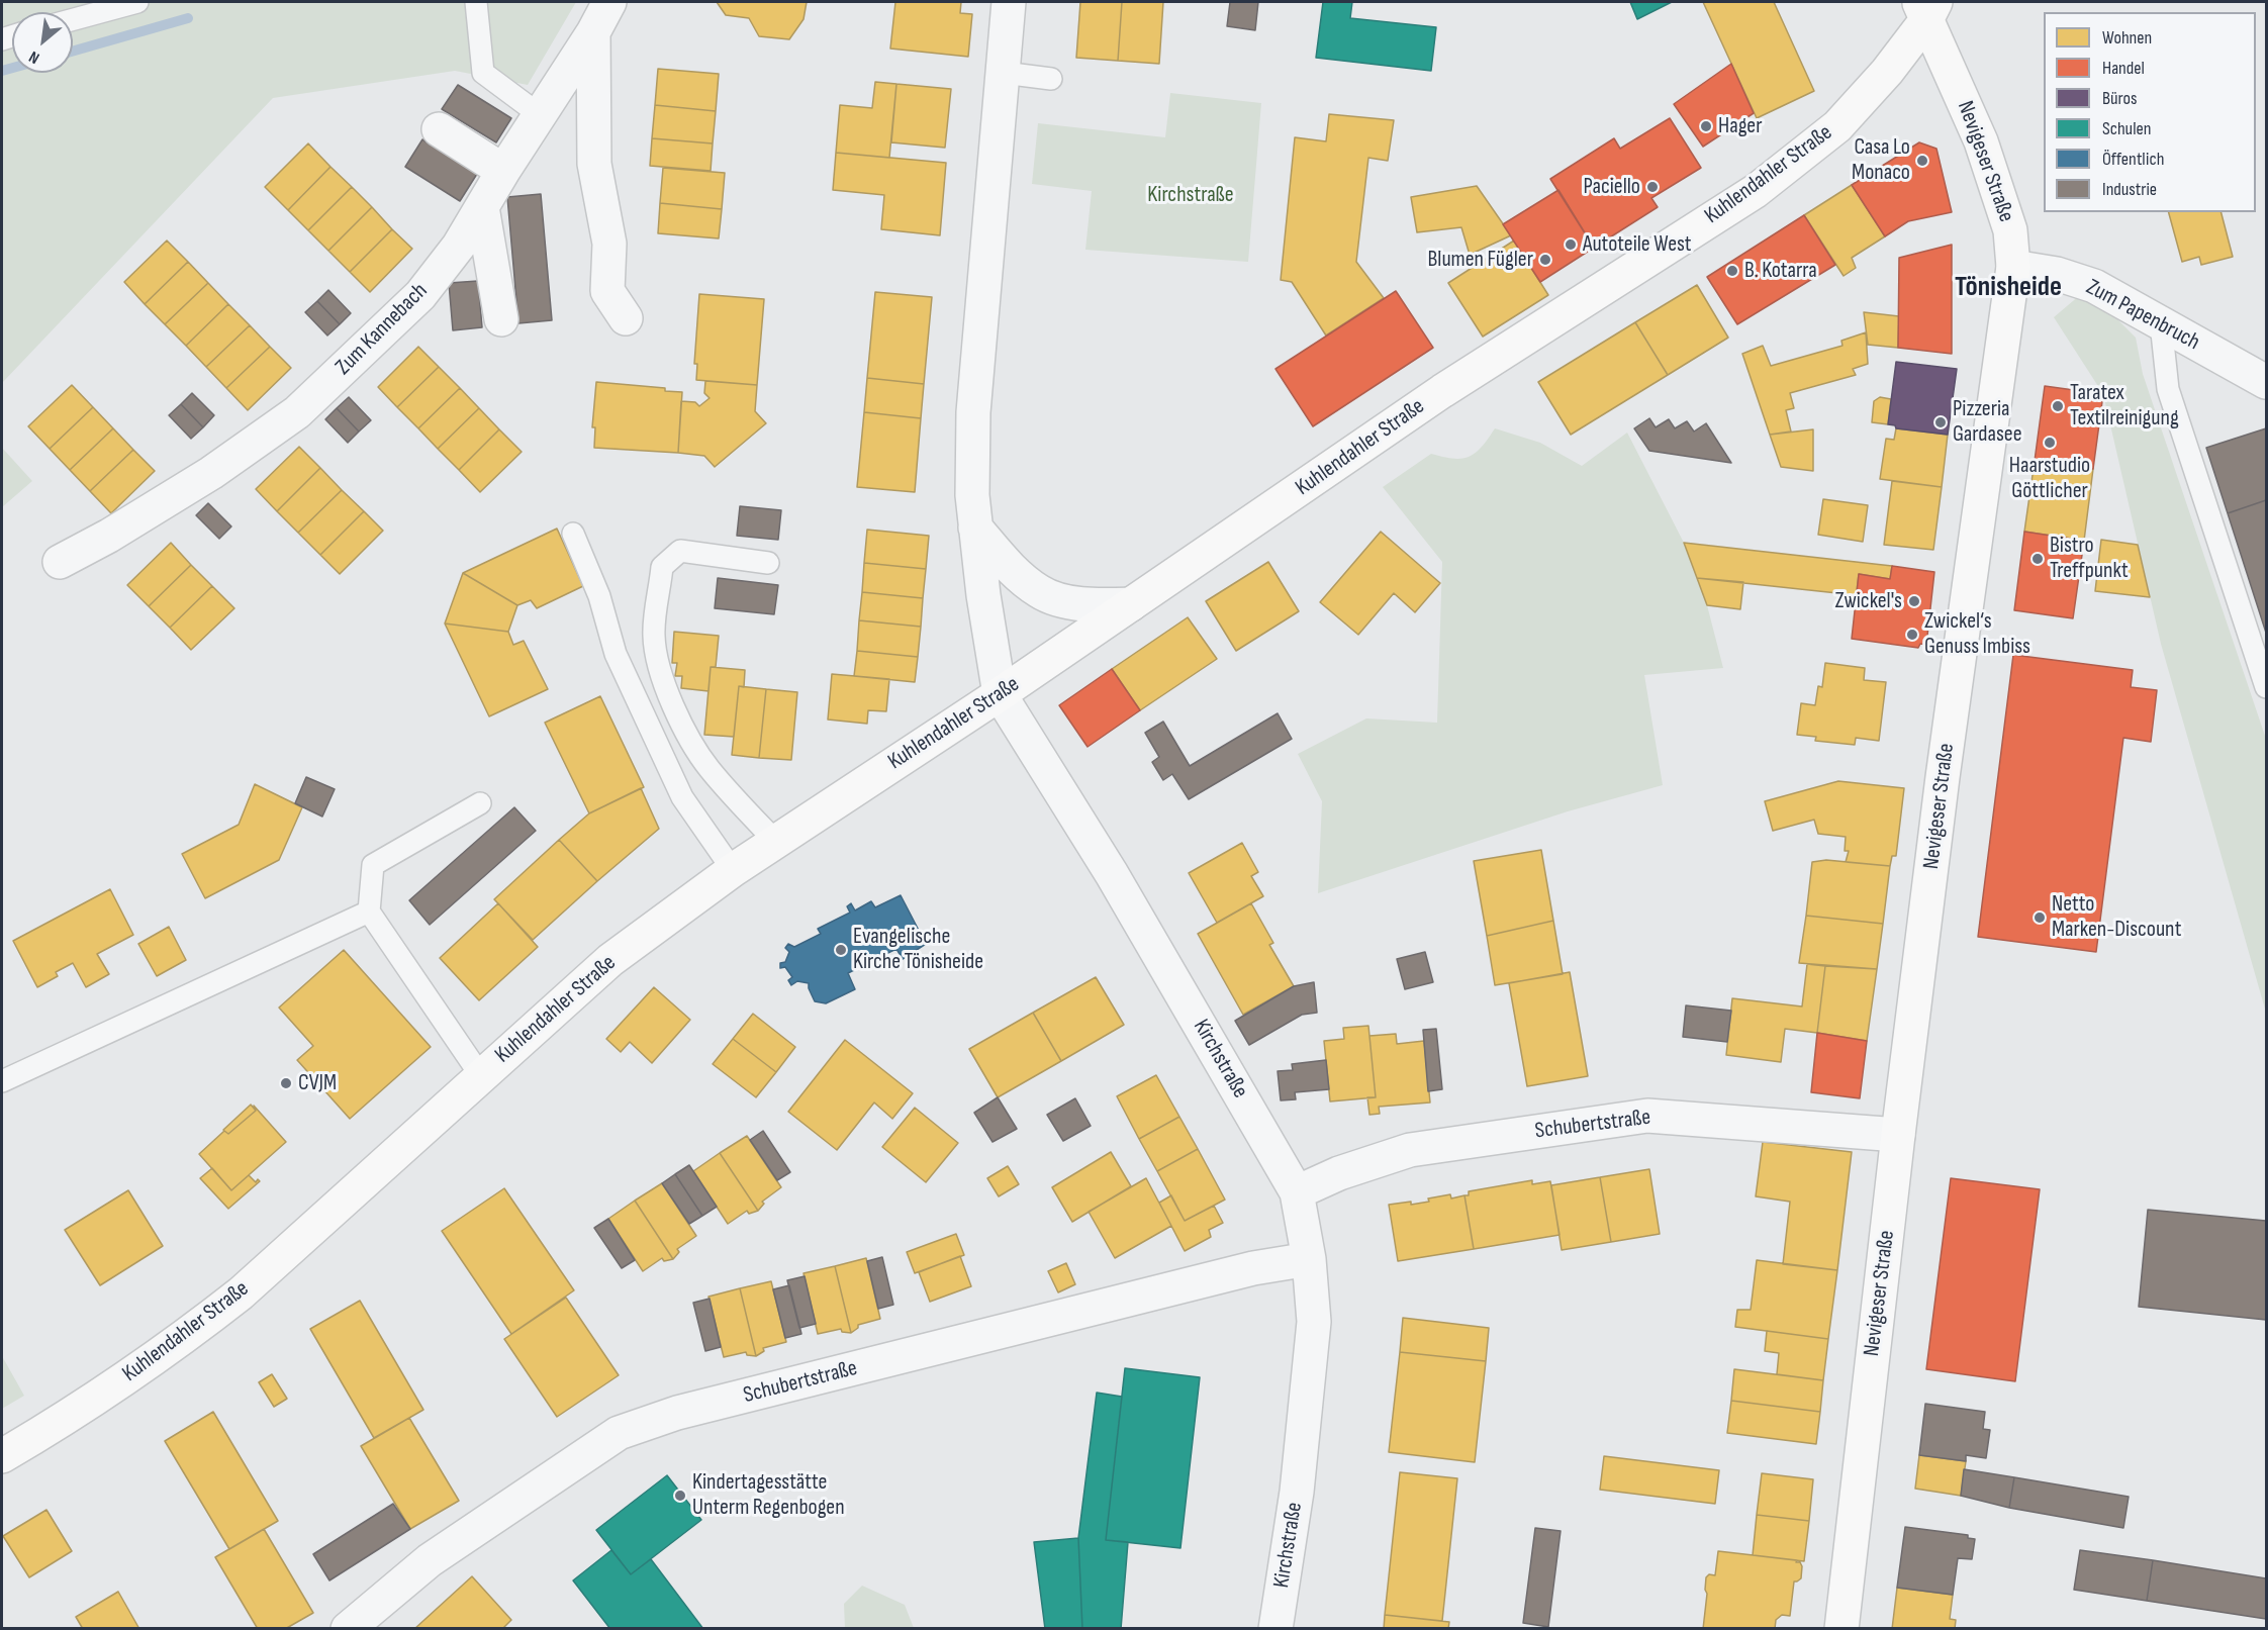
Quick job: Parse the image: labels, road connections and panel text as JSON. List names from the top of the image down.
{
  "streets": {
    "main road": ["Nevigeser Straße", "Kuhlendahler Straße"],
    "street": [
      "Zum Papenbruch",
      "Zum Kannebach",
      "Kirchstraße",
      "Schubertstraße"
    ]
  },
  "crossings": [
    ["Nevigeser Straße", "Kuhlendahler Straße"],
    ["Nevigeser Straße", "Zum Papenbruch"],
    ["Nevigeser Straße", "Schubertstraße"],
    ["Kuhlendahler Straße", "Kirchstraße"],
    ["Kirchstraße", "Schubertstraße"]
  ],
  "districts": ["Tönisheide"],
  "parks": ["Kirchstraße"],
  "places": [
    "Hager",
    "Casa Lo Monaco",
    "Paciello",
    "Autoteile West",
    "Blumen Fügler",
    "B. Kotarra",
    "Taratex Textilreinigung",
    "Pizzeria Gardasee",
    "Haarstudio Göttlicher",
    "Bistro Treffpunkt",
    "Zwickel's",
    "Zwickel‘s Genuss Imbiss",
    "Netto Marken-Discount",
    "Evangelische Kirche Tönisheide",
    "CVJM",
    "Kindertagesstätte Unterm Regenbogen"
  ],
  "legend": [
    "Wohnen",
    "Handel",
    "Büros",
    "Schulen",
    "Öffentlich",
    "Industrie"
  ],
  "north": "bottom left"
}
